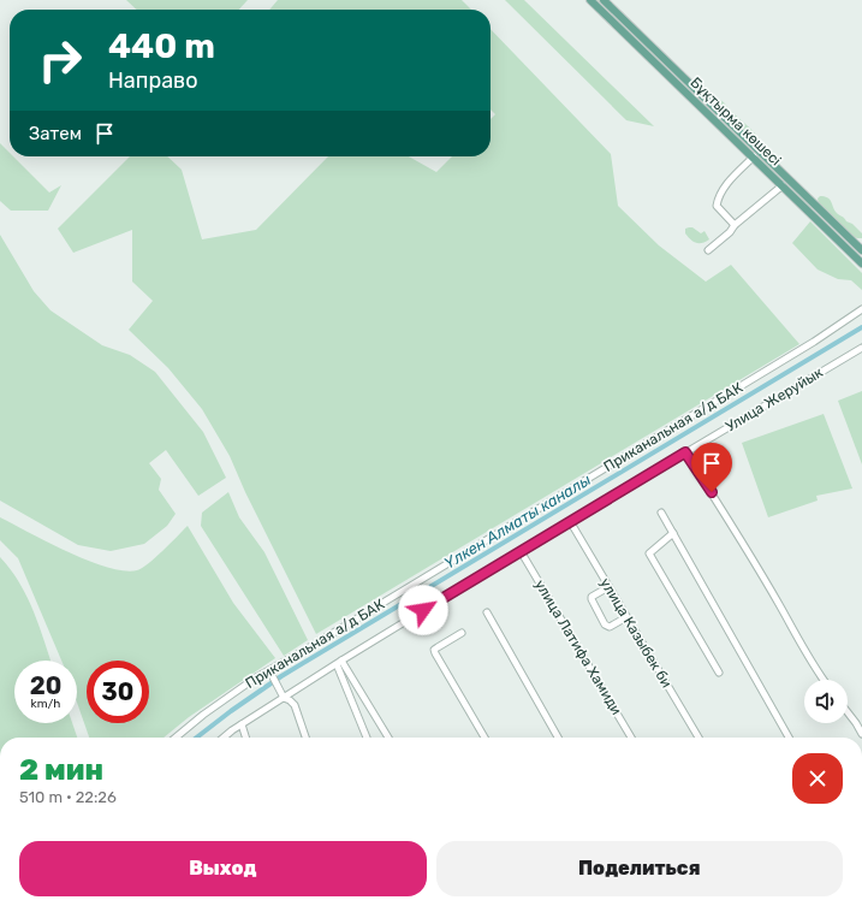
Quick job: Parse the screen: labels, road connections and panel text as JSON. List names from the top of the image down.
{
  "streets": {
    "main road": ["Бұқтырма көшесі"],
    "street": [
      "Улица Жеруйык",
      "Приканальная а/д БАК",
      "улица Казыбек би",
      "улица Латифа Хамиди"
    ]
  },
  "crossings": [
    ["Улица Жеруйык", "улица Казыбек би"],
    ["Улица Жеруйык", "улица Латифа Хамиди"]
  ],
  "water": ["Үлкен Алматы каналы"],
  "page": {
    "turn": ["440 m", "Направо"],
    "then": "Затем",
    "speed": "20 km/h",
    "limit": "30",
    "heading": ["2 мин", "510 m · 22:26"],
    "buttons": ["Выход", "Поделиться"]
  }
}
